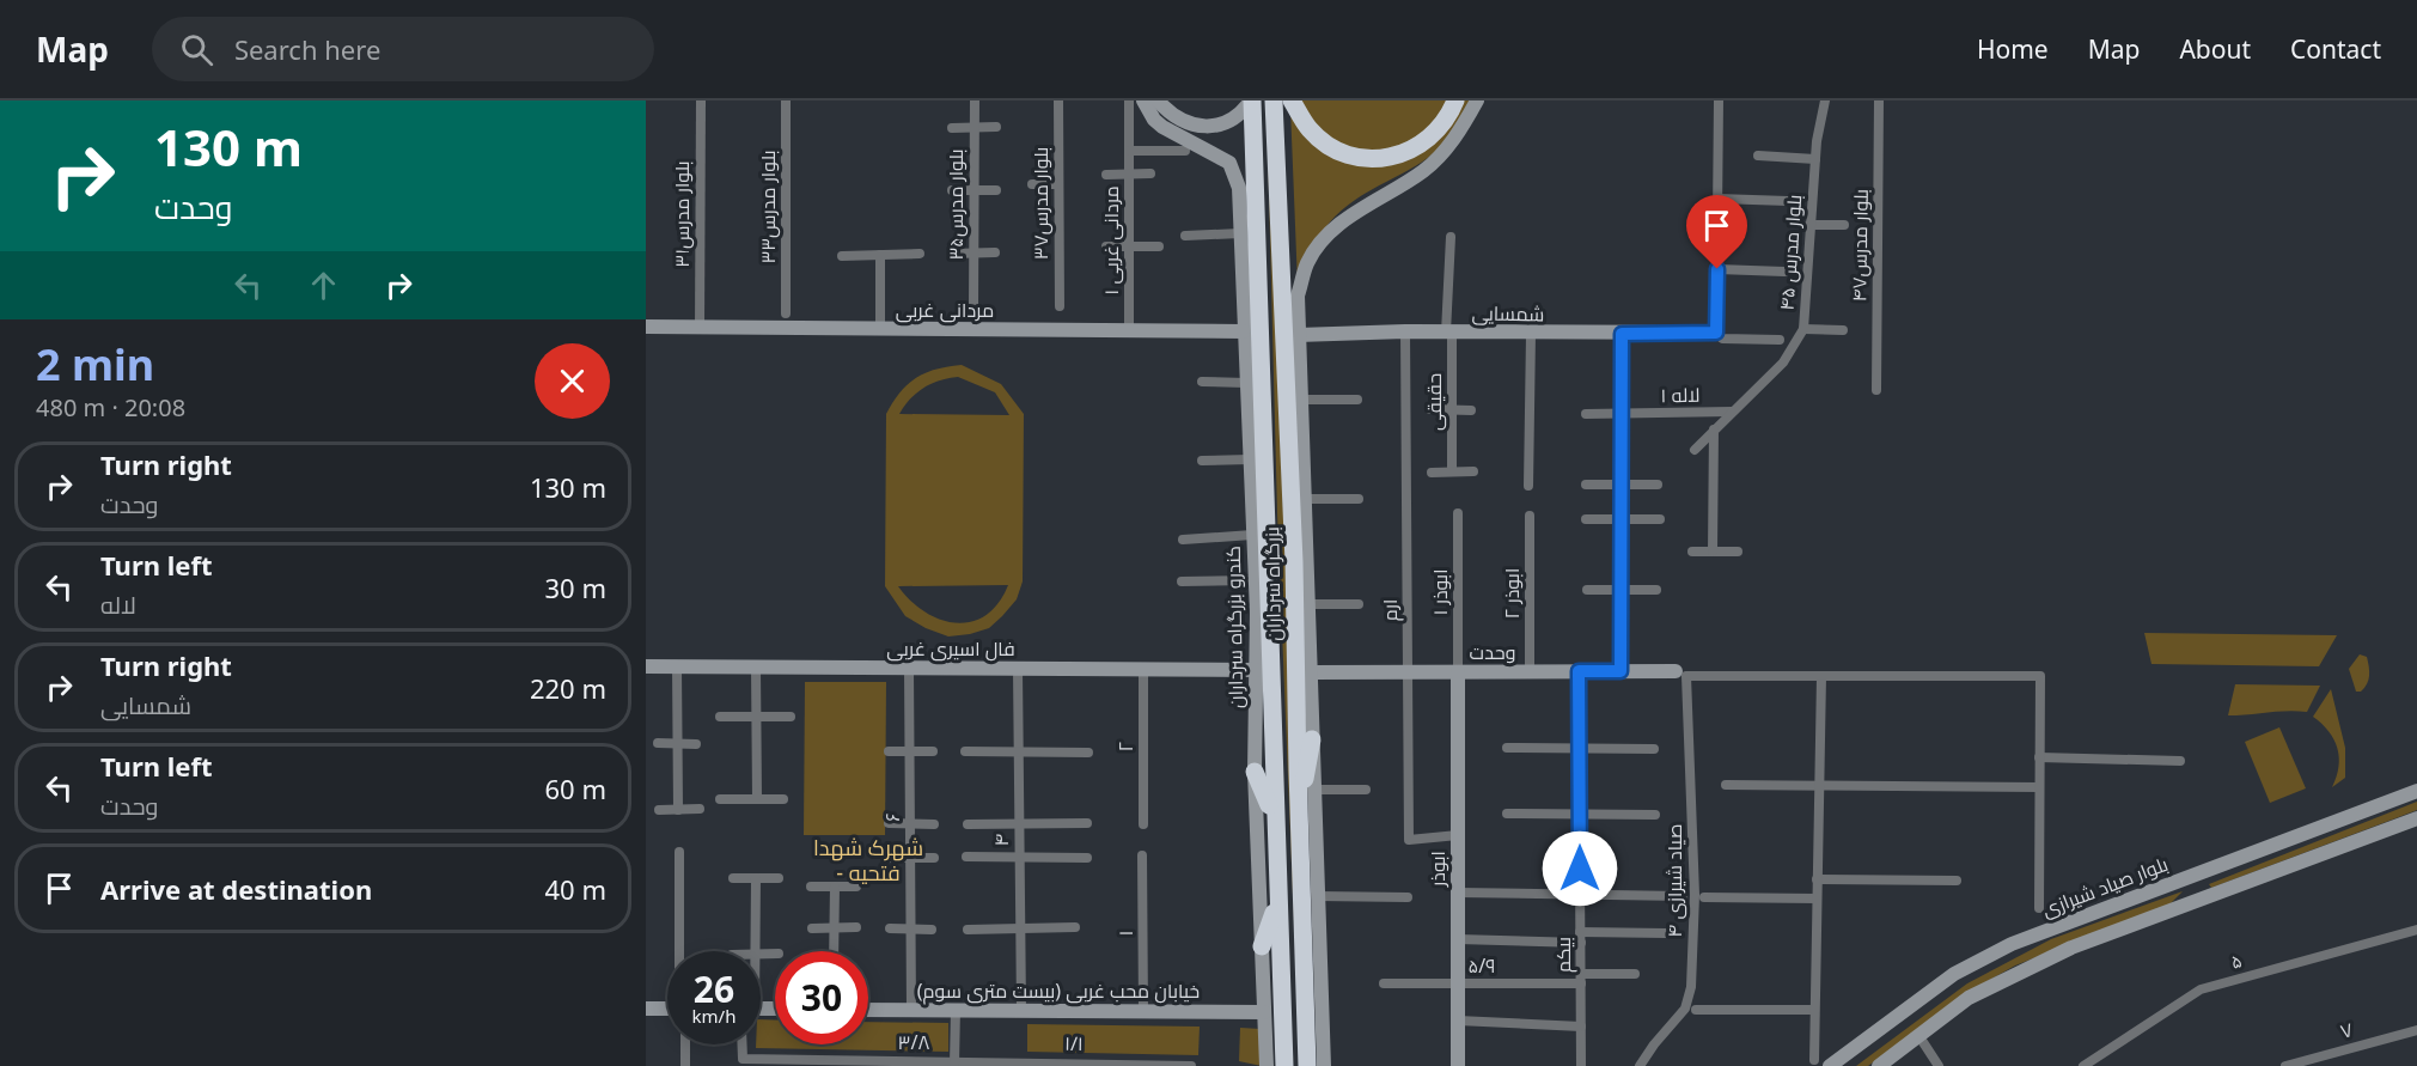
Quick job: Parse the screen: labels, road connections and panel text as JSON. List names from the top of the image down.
{
  "streets": {
    "highway": ["بزرگراه سرداران"],
    "main road": [
      "مردانی غربی",
      "شمسایی",
      "کندرو بزرگراه سرداران",
      "فال اسیری غربی",
      "وحدت",
      "ابوذر",
      "بلوار صیاد شیرازی",
      "خیابان محب غربی (بیست متری سوم)"
    ],
    "street": [
      "بلوار مدرس۳۷",
      "بلوار مدرس۳۵",
      "بلوار مدرس۳۳",
      "بلوار مدرس۳۱",
      "مردانی غربی ۱",
      "بلوار مدرس۴۷",
      "۴۵ بلوار مدرس",
      "لاله ۱",
      "حقیقی",
      "ابوذر ۱",
      "ابوذر ۲",
      "ارم",
      "۲",
      "۶",
      "۴",
      "صیاد شیرازی ۴",
      "۱",
      "بیکم",
      "۵",
      "۵/۹",
      "۷",
      "۳/۸",
      "۱/۱"
    ]
  },
  "crossings": [
    ["بلوار مدرس۳۱", "مردانی غربی"],
    ["مردانی غربی ۱", "مردانی غربی"],
    ["۴۵ بلوار مدرس", "لاله ۱"],
    ["مردانی غربی", "کندرو بزرگراه سرداران"],
    ["شمسایی", "حقیقی"],
    ["شمسایی", "ارم"],
    ["بزرگراه سرداران", "کندرو بزرگراه سرداران"],
    ["ابوذر ۱", "وحدت"],
    ["ابوذر ۱", "ابوذر"],
    ["ابوذر ۲", "وحدت"],
    ["ارم", "وحدت"],
    ["ارم", "ابوذر"],
    ["کندرو بزرگراه سرداران", "فال اسیری غربی"],
    ["کندرو بزرگراه سرداران", "خیابان محب غربی (بیست متری سوم)"],
    ["فال اسیری غربی", "۲"],
    ["فال اسیری غربی", "۶"],
    ["فال اسیری غربی", "۴"],
    ["وحدت", "ابوذر"],
    ["وحدت", "صیاد شیرازی ۴"],
    ["وحدت", "بیکم"],
    ["۶", "خیابان محب غربی (بیست متری سوم)"],
    ["۴", "خیابان محب غربی (بیست متری سوم)"],
    ["ابوذر", "۵/۹"],
    ["۱", "خیابان محب غربی (بیست متری سوم)"],
    ["بیکم", "۵/۹"],
    ["۳/۸", "۱/۱"]
  ],
  "districts": ["شهرک شهدا - فتحیه"],
  "page": {
    "header": "Map",
    "search": "Search here",
    "nav": [
      "Home",
      "Map",
      "About",
      "Contact"
    ],
    "turn": ["130 m", "وحدت"],
    "heading": ["2 min", "480 m · 20:08"],
    "list": [
      {
        "name": "Turn right",
        "note": "وحدت",
        "value": "130 m"
      },
      {
        "name": "Turn left",
        "note": "لاله",
        "value": "30 m"
      },
      {
        "name": "Turn right",
        "note": "شمسایی",
        "value": "220 m"
      },
      {
        "name": "Turn left",
        "note": "وحدت",
        "value": "60 m"
      },
      {
        "name": "Arrive at destination",
        "value": "40 m"
      }
    ],
    "speed": "26 km/h",
    "limit": "30"
  }
}
